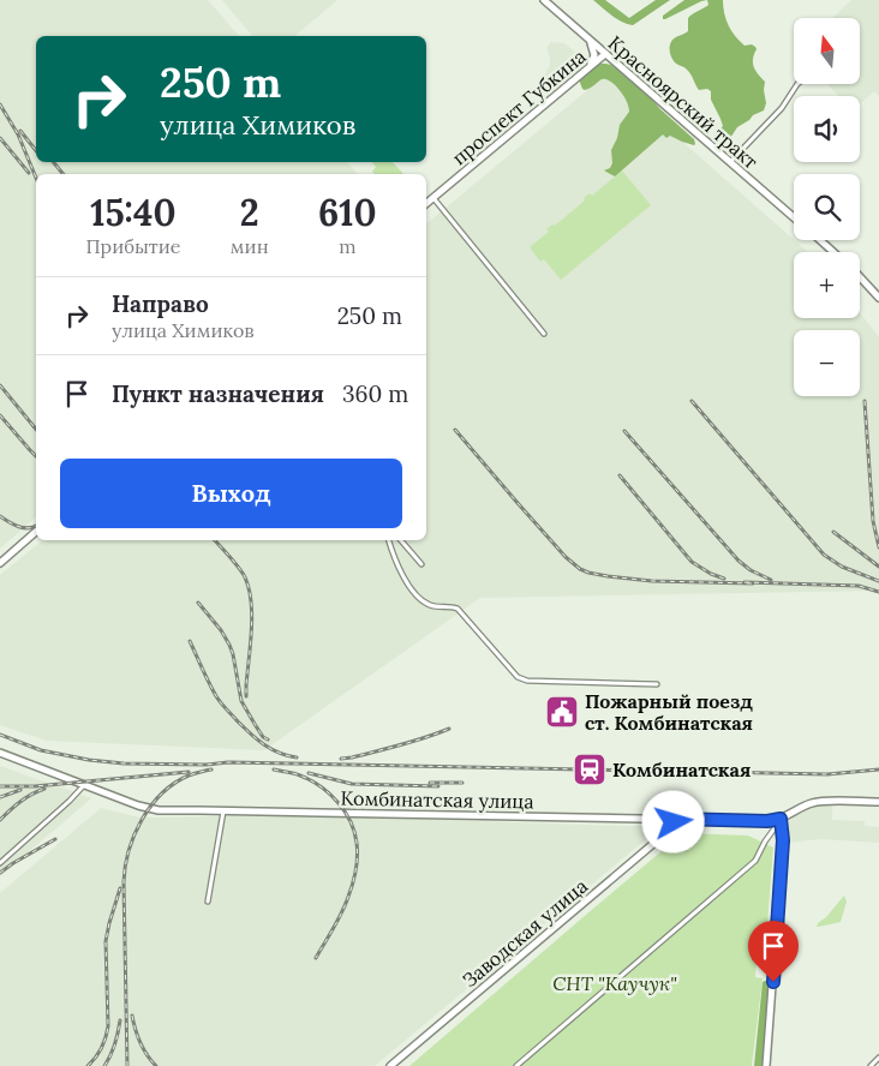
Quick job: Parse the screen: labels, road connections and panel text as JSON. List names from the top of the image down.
{
  "streets": {
    "main road": [
      "Красноярский тракт",
      "проспект Губкина",
      "Комбинатская улица",
      "Заводская улица"
    ]
  },
  "crossings": [
    ["Красноярский тракт", "проспект Губкина"],
    ["Комбинатская улица", "Заводская улица"]
  ],
  "parks": ["СНТ \"Каучук\""],
  "places": {
    "public building": ["Пожарный поезд ст. Комбинатская"],
    "station": ["Комбинатская"]
  },
  "north": "top",
  "page": {
    "map_buttons": ["+", "−"],
    "turn": ["250 m", "улица Химиков"],
    "eta": [
      "15:40",
      "Прибытие",
      "2",
      "мин",
      "610",
      "m"
    ],
    "list": [
      {
        "name": "Направо",
        "note": "улица Химиков",
        "value": "250 m"
      },
      {
        "name": "Пункт назначения",
        "value": "360 m"
      }
    ],
    "buttons": "Выход"
  }
}
